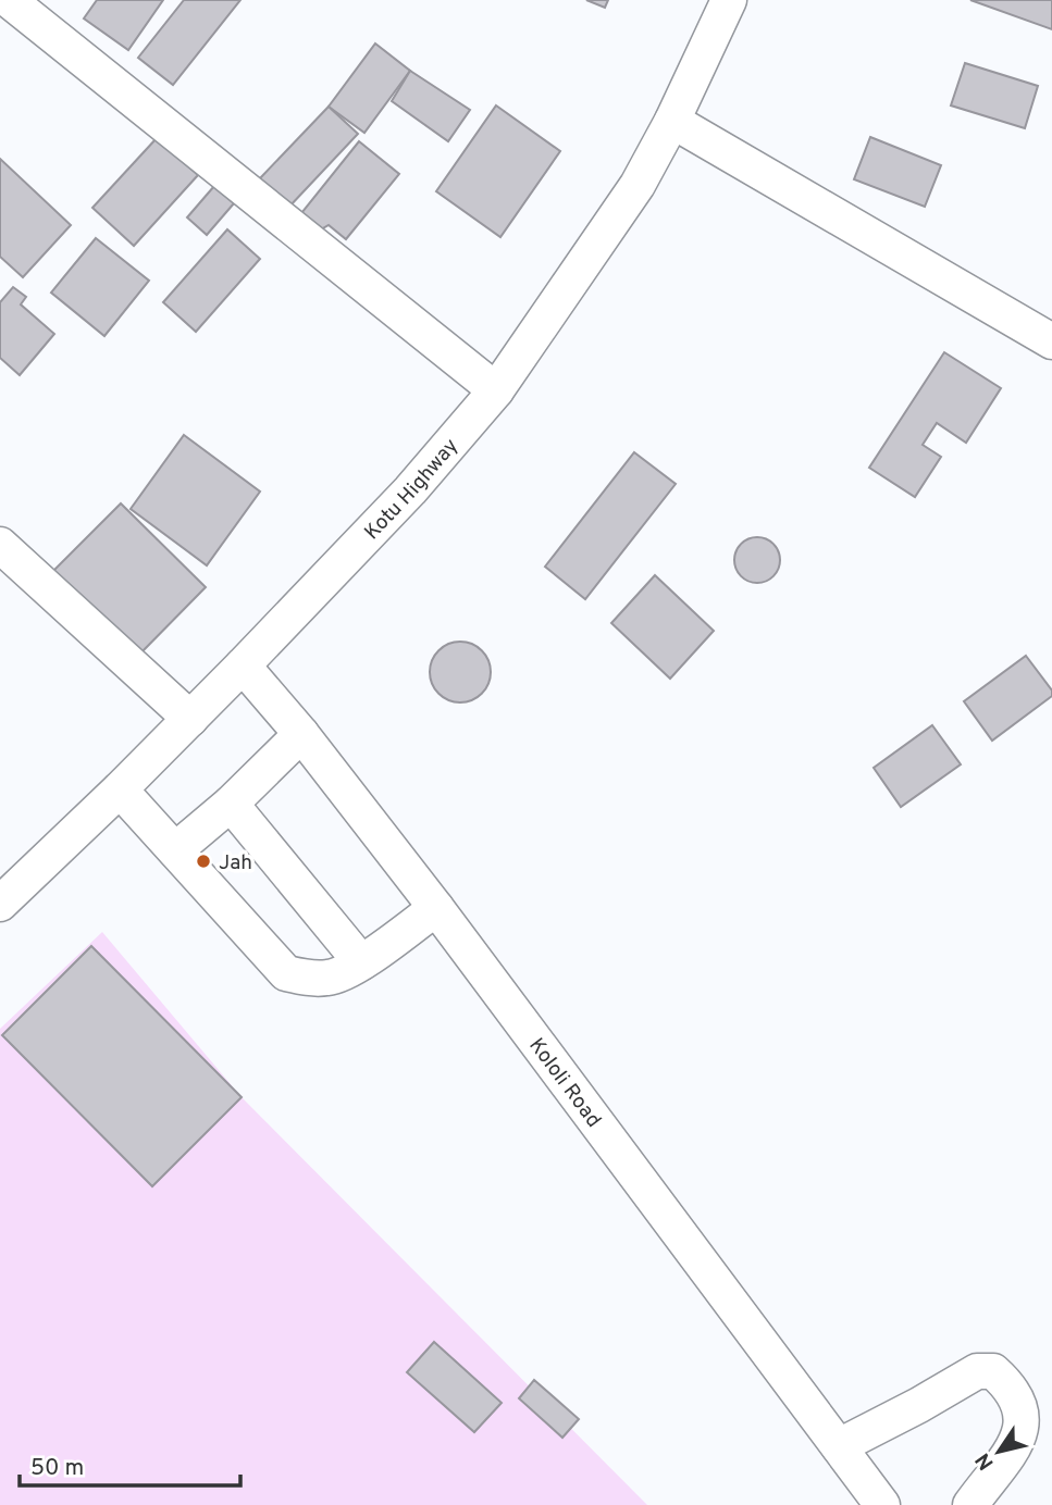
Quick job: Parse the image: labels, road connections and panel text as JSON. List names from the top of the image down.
{
  "streets": {
    "street": ["Kotu Highway", "Kololi Road"]
  },
  "crossings": [
    ["Kotu Highway", "Kololi Road"]
  ],
  "places": ["Jah"],
  "scale_bar": "50 m",
  "north": "bottom left"
}
